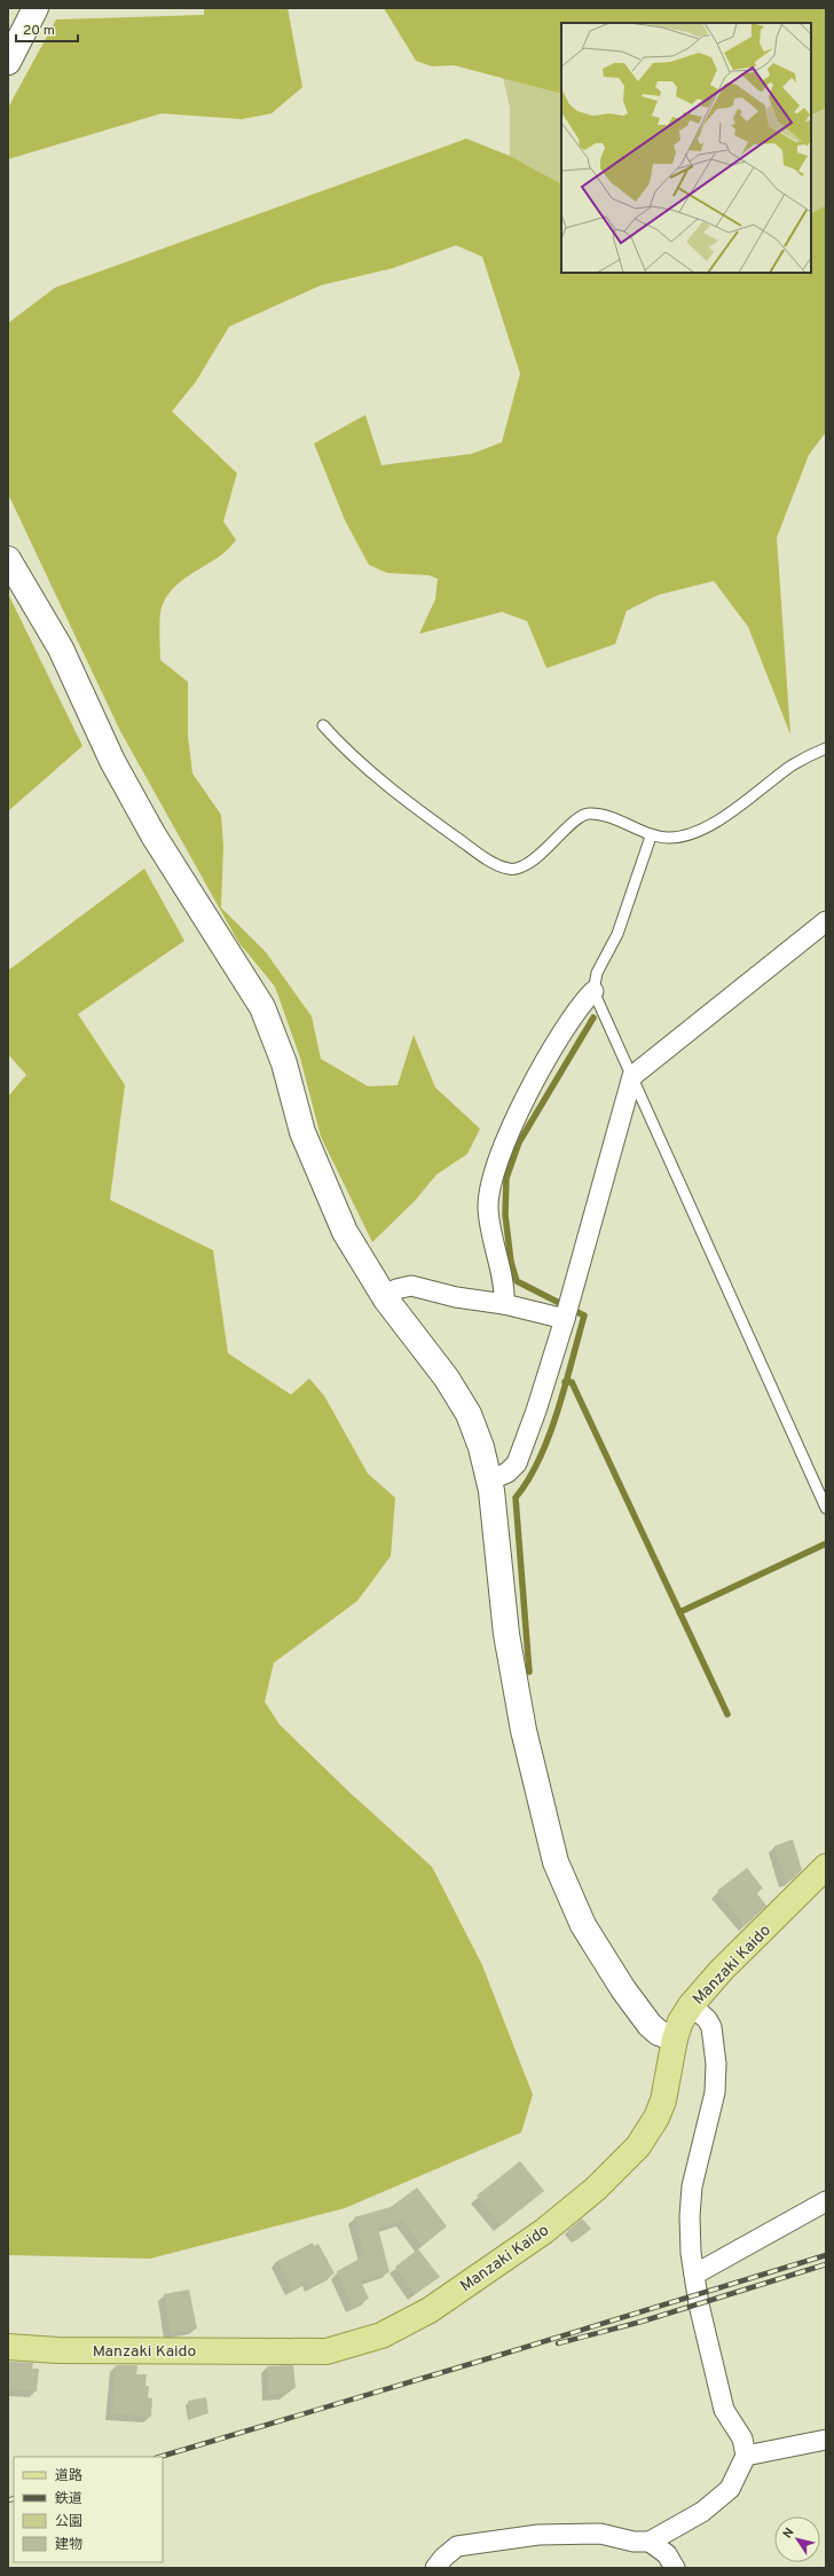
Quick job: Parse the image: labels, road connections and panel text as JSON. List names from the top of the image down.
{
  "streets": {
    "main road": ["Manzaki Kaido"]
  },
  "legend": [
    "道路",
    "鉄道",
    "公園",
    "建物"
  ],
  "scale_bar": "20 m",
  "north": "top left"
}
